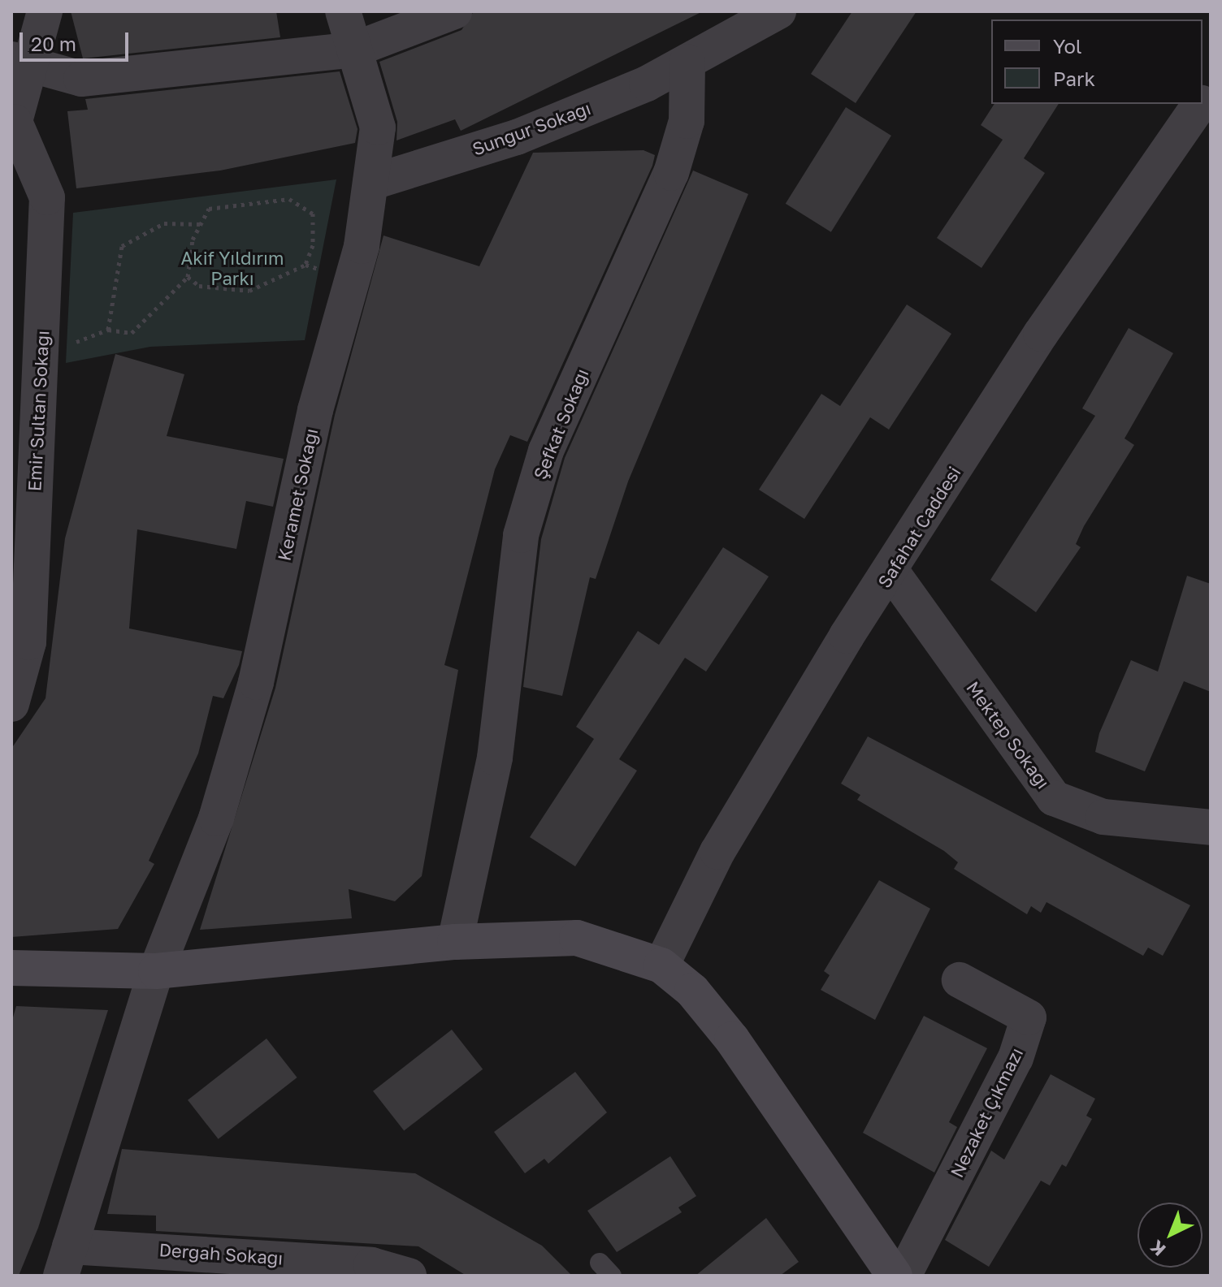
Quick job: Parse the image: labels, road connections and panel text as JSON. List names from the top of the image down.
{
  "streets": {
    "street": [
      "Sungur Sokağı",
      "Emir Sultan Sokağı",
      "Şefkat Sokağı",
      "Keramet Sokağı",
      "Safahat Caddesi",
      "Mektep Sokağı",
      "Nezaket Çıkmazı",
      "Dergah Sokağı"
    ]
  },
  "crossings": [
    ["Sungur Sokağı", "Şefkat Sokağı"],
    ["Sungur Sokağı", "Keramet Sokağı"],
    ["Keramet Sokağı", "Dergah Sokağı"],
    ["Safahat Caddesi", "Mektep Sokağı"]
  ],
  "parks": ["Akif Yıldırım Parkı"],
  "legend": ["Yol", "Park"],
  "scale_bar": "20 m",
  "north": "bottom left"
}
